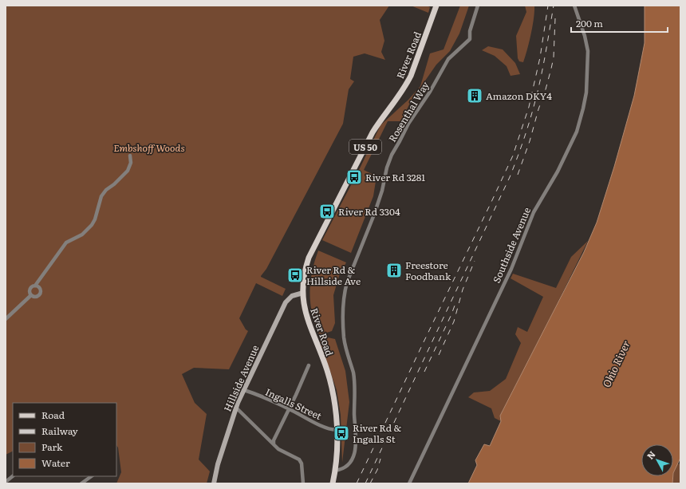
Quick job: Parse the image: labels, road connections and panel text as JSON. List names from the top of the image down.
{
  "streets": {
    "main road": ["River Road", "US 50"],
    "street": [
      "Rosenthal Way",
      "Southside Avenue",
      "Hillside Avenue",
      "Ingalls Street"
    ]
  },
  "crossings": [
    ["River Road", "Rosenthal Way"],
    ["River Road", "Hillside Avenue"],
    ["River Road", "Ingalls Street"],
    ["Hillside Avenue", "Ingalls Street"]
  ],
  "water": ["Ohio River"],
  "parks": ["Embshoff Woods"],
  "places": {
    "building": ["Amazon DKY4", "Freestore Foodbank"],
    "bus stop": [
      "River Rd 3281",
      "River Rd 3304",
      "River Rd & Hillside Ave",
      "River Rd & Ingalls St"
    ]
  },
  "legend": [
    "Road",
    "Railway",
    "Park",
    "Water"
  ],
  "scale_bar": "200 m",
  "north": "top left"
}
